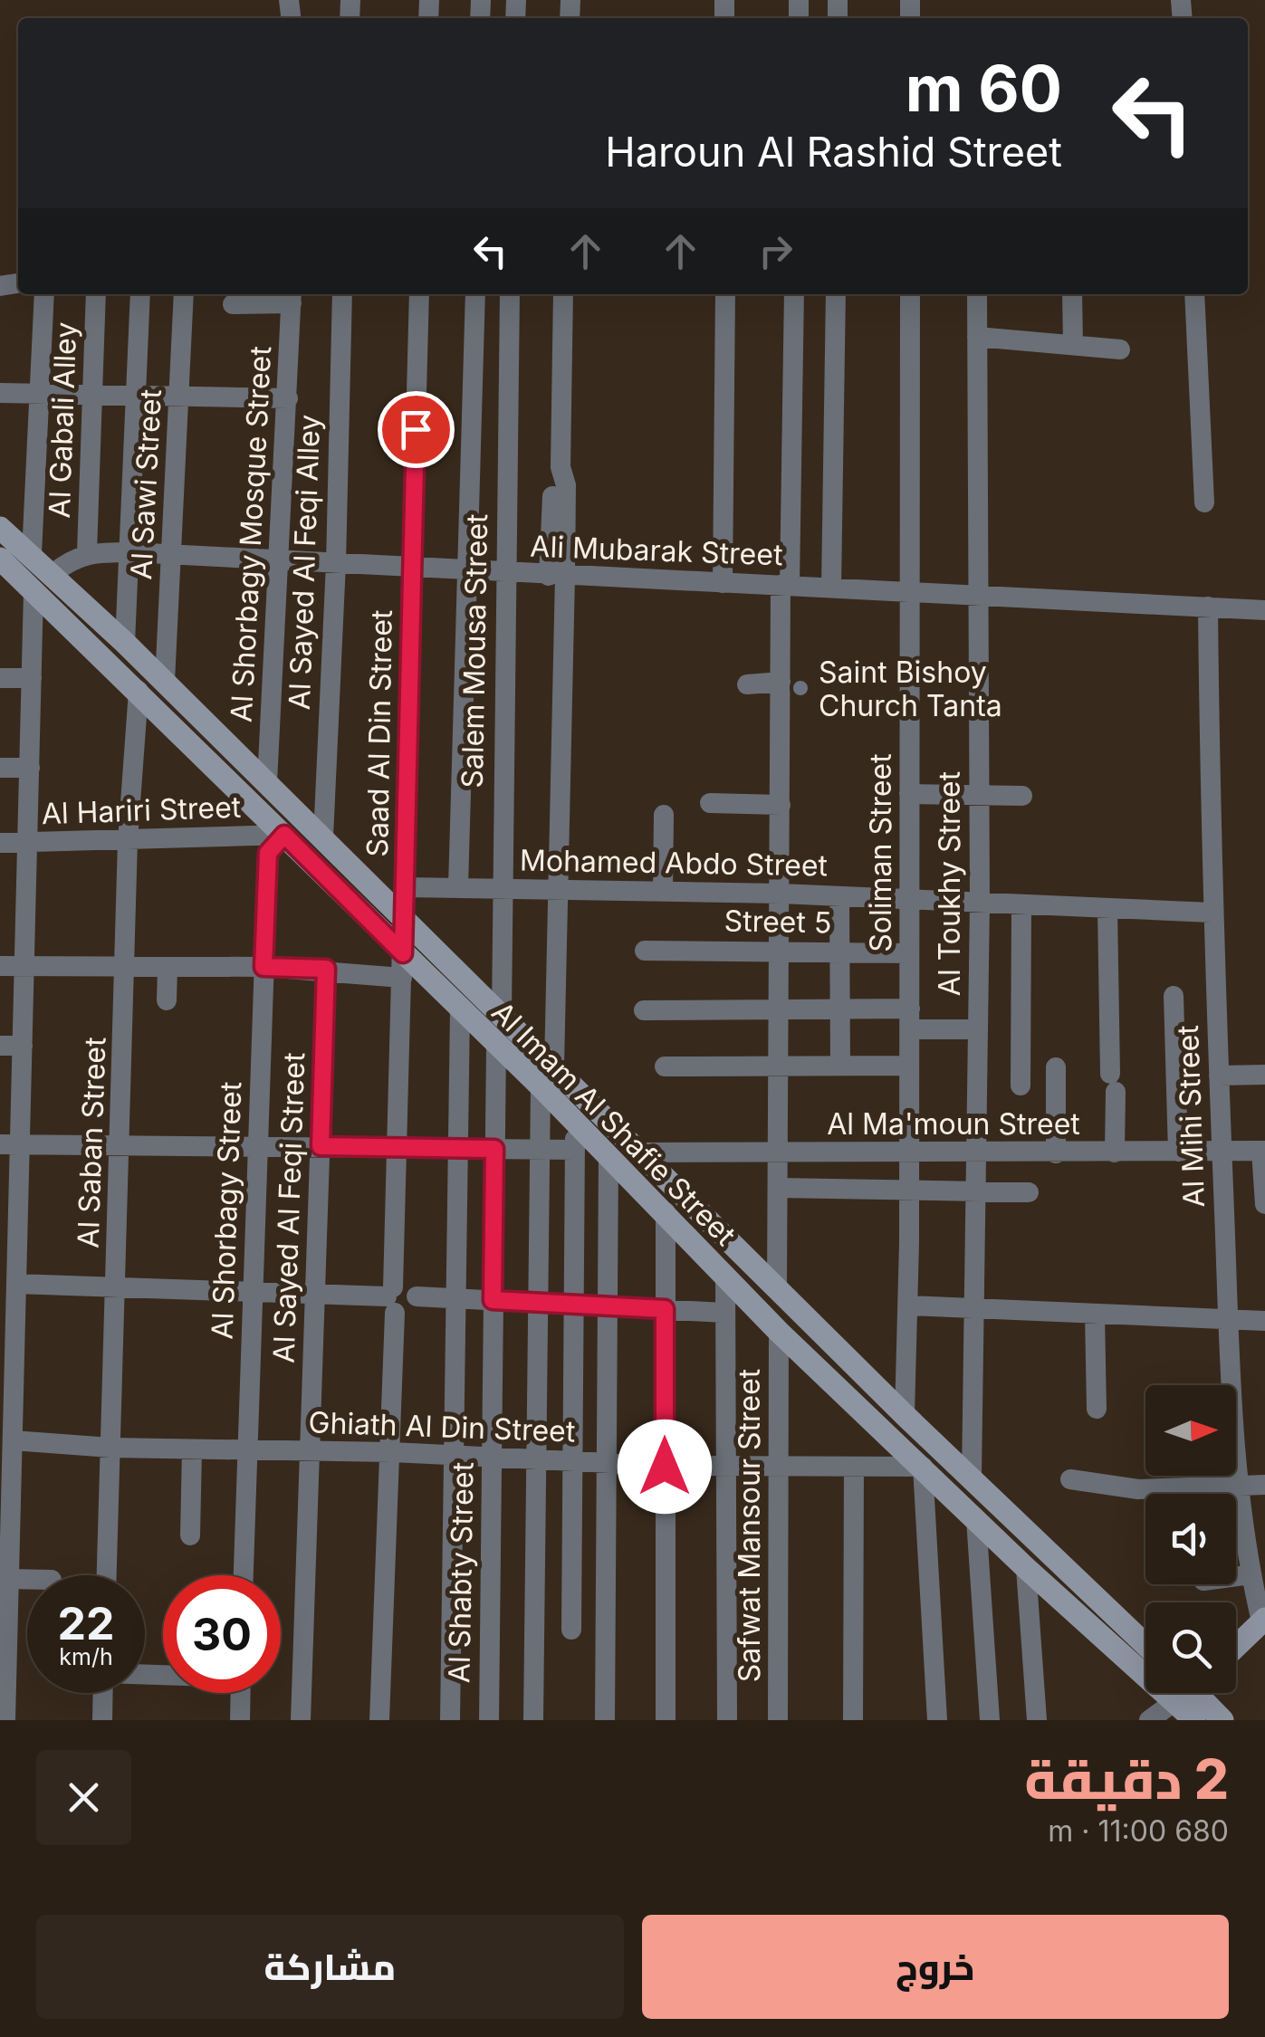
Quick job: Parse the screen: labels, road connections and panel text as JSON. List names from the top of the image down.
{
  "streets": {
    "main road": ["Al Imam Al Shafie Street"],
    "street": [
      "Al Gabali Alley",
      "Al Sawi Street",
      "Al Shorbagy Mosque Street",
      "Ali Mubarak Street",
      "Al Sayed Al Feqi Alley",
      "Salem Mousa Street",
      "Saad Al Din Street",
      "Al Hariri Street",
      "Soliman Street",
      "Mohamed Abdo Street",
      "Al Toukhy Street",
      "Street 5",
      "Al Mihi Street",
      "Al Ma'moun Street",
      "Al Saban Street",
      "Al Sayed Al Feqi Street",
      "Al Shorbagy Street",
      "Ghiath Al Din Street",
      "Safwat Mansour Street",
      "Al Shabty Street"
    ]
  },
  "crossings": [
    ["Al Gabali Alley", "Ali Mubarak Street"],
    ["Al Sawi Street", "Ali Mubarak Street"],
    ["Al Sawi Street", "Al Imam Al Shafie Street"],
    ["Al Shorbagy Mosque Street", "Ali Mubarak Street"],
    ["Al Shorbagy Mosque Street", "Al Imam Al Shafie Street"],
    ["Ali Mubarak Street", "Al Sayed Al Feqi Alley"],
    ["Ali Mubarak Street", "Salem Mousa Street"],
    ["Ali Mubarak Street", "Saad Al Din Street"],
    ["Ali Mubarak Street", "Soliman Street"],
    ["Ali Mubarak Street", "Al Toukhy Street"],
    ["Ali Mubarak Street", "Al Mihi Street"],
    ["Al Sayed Al Feqi Alley", "Al Imam Al Shafie Street"],
    ["Salem Mousa Street", "Mohamed Abdo Street"],
    ["Salem Mousa Street", "Al Imam Al Shafie Street"],
    ["Saad Al Din Street", "Mohamed Abdo Street"],
    ["Saad Al Din Street", "Al Imam Al Shafie Street"],
    ["Saad Al Din Street", "Ghiath Al Din Street"],
    ["Al Hariri Street", "Al Imam Al Shafie Street"],
    ["Al Hariri Street", "Al Saban Street"],
    ["Al Hariri Street", "Al Shorbagy Street"],
    ["Soliman Street", "Mohamed Abdo Street"],
    ["Soliman Street", "Street 5"],
    ["Soliman Street", "Al Imam Al Shafie Street"],
    ["Soliman Street", "Al Ma'moun Street"],
    ["Mohamed Abdo Street", "Al Toukhy Street"],
    ["Mohamed Abdo Street", "Al Mihi Street"],
    ["Al Toukhy Street", "Al Imam Al Shafie Street"],
    ["Al Toukhy Street", "Al Ma'moun Street"],
    ["Al Mihi Street", "Al Ma'moun Street"],
    ["Al Imam Al Shafie Street", "Al Ma'moun Street"],
    ["Al Imam Al Shafie Street", "Al Saban Street"],
    ["Al Imam Al Shafie Street", "Al Shorbagy Street"],
    ["Al Imam Al Shafie Street", "Ghiath Al Din Street"],
    ["Al Imam Al Shafie Street", "Safwat Mansour Street"],
    ["Al Imam Al Shafie Street", "Al Shabty Street"],
    ["Al Saban Street", "Ghiath Al Din Street"],
    ["Al Sayed Al Feqi Street", "Ghiath Al Din Street"],
    ["Al Shorbagy Street", "Ghiath Al Din Street"],
    ["Ghiath Al Din Street", "Safwat Mansour Street"],
    ["Ghiath Al Din Street", "Al Shabty Street"]
  ],
  "places": ["Saint Bishoy Church Tanta"],
  "north": "right",
  "page": {
    "turn": ["60 m", "Haroun Al Rashid Street"],
    "speed": "22 km/h",
    "limit": "30",
    "heading": ["2 دقيقة", "680 m · 11:00"],
    "buttons": ["خروج", "مشاركة"]
  }
}
